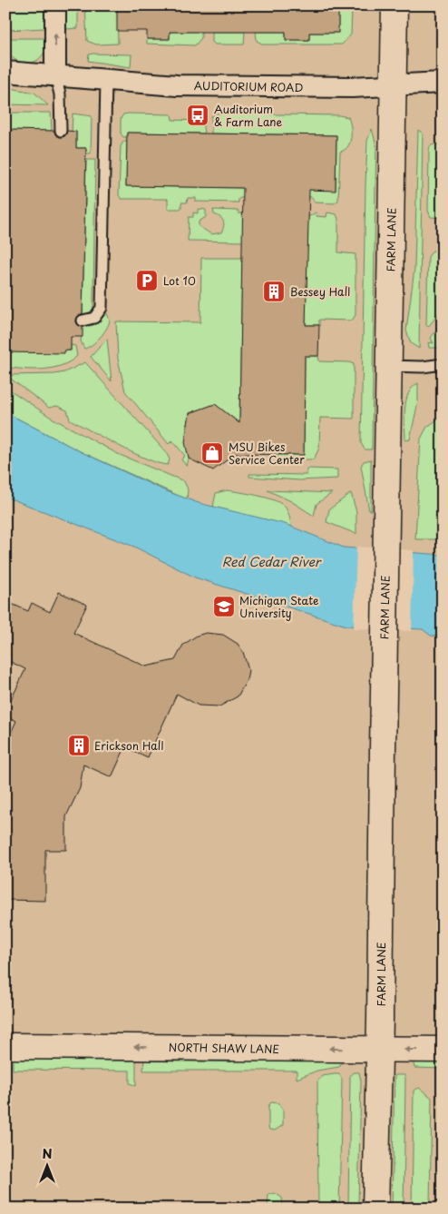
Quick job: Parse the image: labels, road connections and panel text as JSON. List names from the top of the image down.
{
  "streets": {
    "street": ["AUDITORIUM ROAD", "FARM LANE", "NORTH SHAW LANE"]
  },
  "crossings": [
    ["AUDITORIUM ROAD", "FARM LANE"],
    ["FARM LANE", "NORTH SHAW LANE"]
  ],
  "one_way": ["NORTH SHAW LANE"],
  "water": ["Red Cedar River"],
  "places": {
    "bus stop": ["Auditorium & Farm Lane"],
    "parking": ["Lot 10"],
    "building": ["Bessey Hall", "Erickson Hall"],
    "shop": ["MSU Bikes Service Center"],
    "school or university": ["Michigan State University"]
  },
  "north": "top"
}
